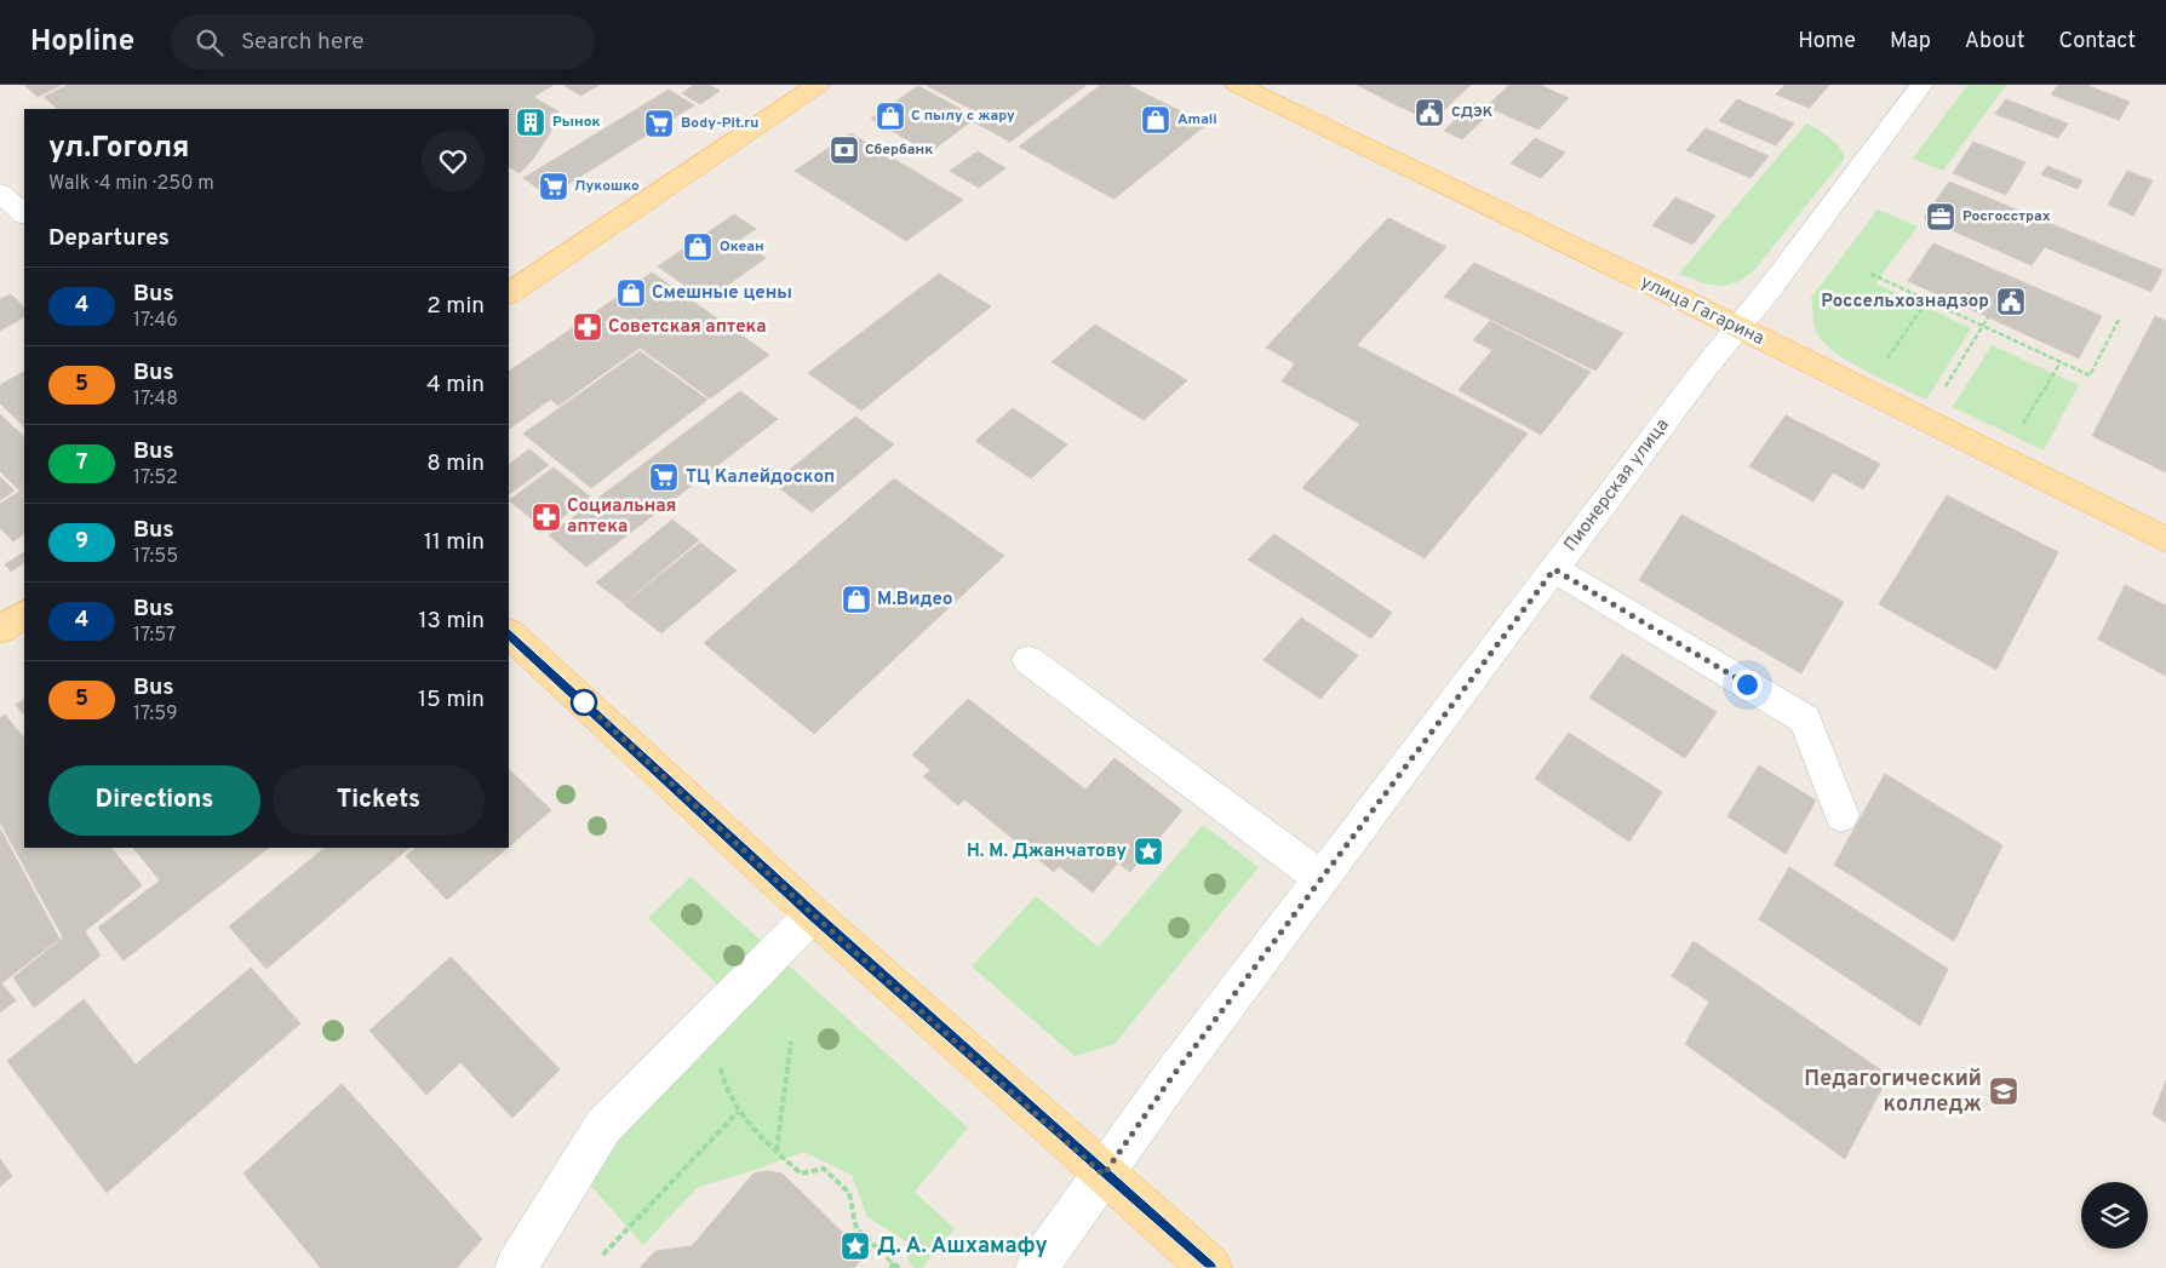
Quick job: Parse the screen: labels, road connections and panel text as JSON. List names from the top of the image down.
{
  "streets": {
    "main road": ["улица Гагарина"],
    "street": ["Пионерская улица"]
  },
  "crossings": [
    ["улица Гагарина", "Пионерская улица"]
  ],
  "places": {
    "public building": ["СДЭК", "Россельхознадзор"],
    "shop": [
      "С пылу с жару",
      "Amali",
      "Океан",
      "Смешные цены",
      "М.Видео"
    ],
    "building": ["Рынок"],
    "supermarket": ["Body-Pit.ru", "Лукошко", "ТЦ Калейдоскоп"],
    "bank": ["Сбербанк"],
    "office": ["Росгосстрах"],
    "pharmacy": ["Советская аптека", "Социальная аптека"],
    "place": ["Н. М. Джанчатову", "Д. А. Ашхамафу"],
    "school or university": ["Педагогический колледж"]
  },
  "lines": ["bus line 4"],
  "page": {
    "header": "Hopline",
    "search": "Search here",
    "nav": [
      "Home",
      "Map",
      "About",
      "Contact"
    ],
    "heading": [
      ["ул.Гоголя", "Walk · 4 min · 250 m"],
      "Departures"
    ],
    "list": [
      {
        "mark": "4",
        "name": "Bus",
        "note": "17:46",
        "value": "2 min"
      },
      {
        "mark": "5",
        "name": "Bus",
        "note": "17:48",
        "value": "4 min"
      },
      {
        "mark": "7",
        "name": "Bus",
        "note": "17:52",
        "value": "8 min"
      },
      {
        "mark": "9",
        "name": "Bus",
        "note": "17:55",
        "value": "11 min"
      },
      {
        "mark": "4",
        "name": "Bus",
        "note": "17:57",
        "value": "13 min"
      },
      {
        "mark": "5",
        "name": "Bus",
        "note": "17:59",
        "value": "15 min"
      }
    ],
    "buttons": ["Directions", "Tickets"]
  }
}
